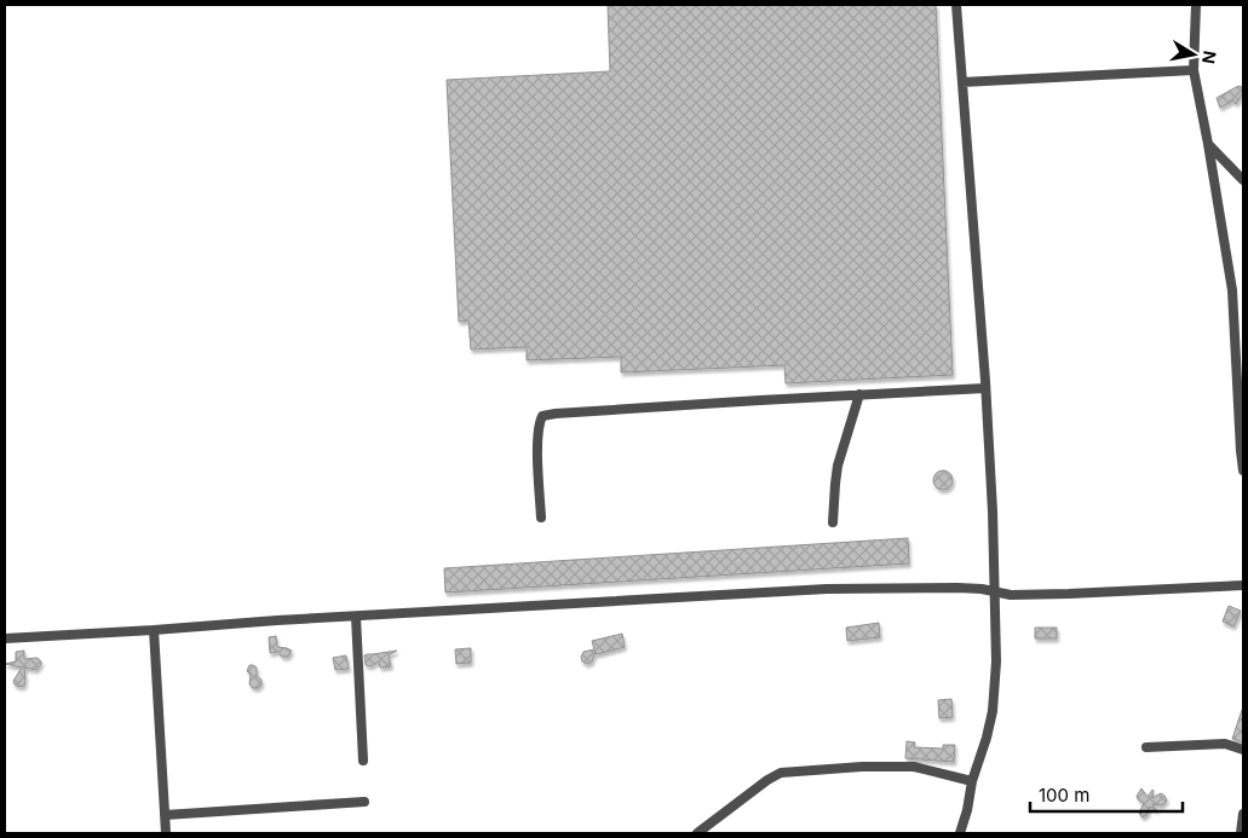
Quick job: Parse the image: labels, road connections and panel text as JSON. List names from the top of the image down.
{
  "scale_bar": "100 m",
  "north": "right"
}
